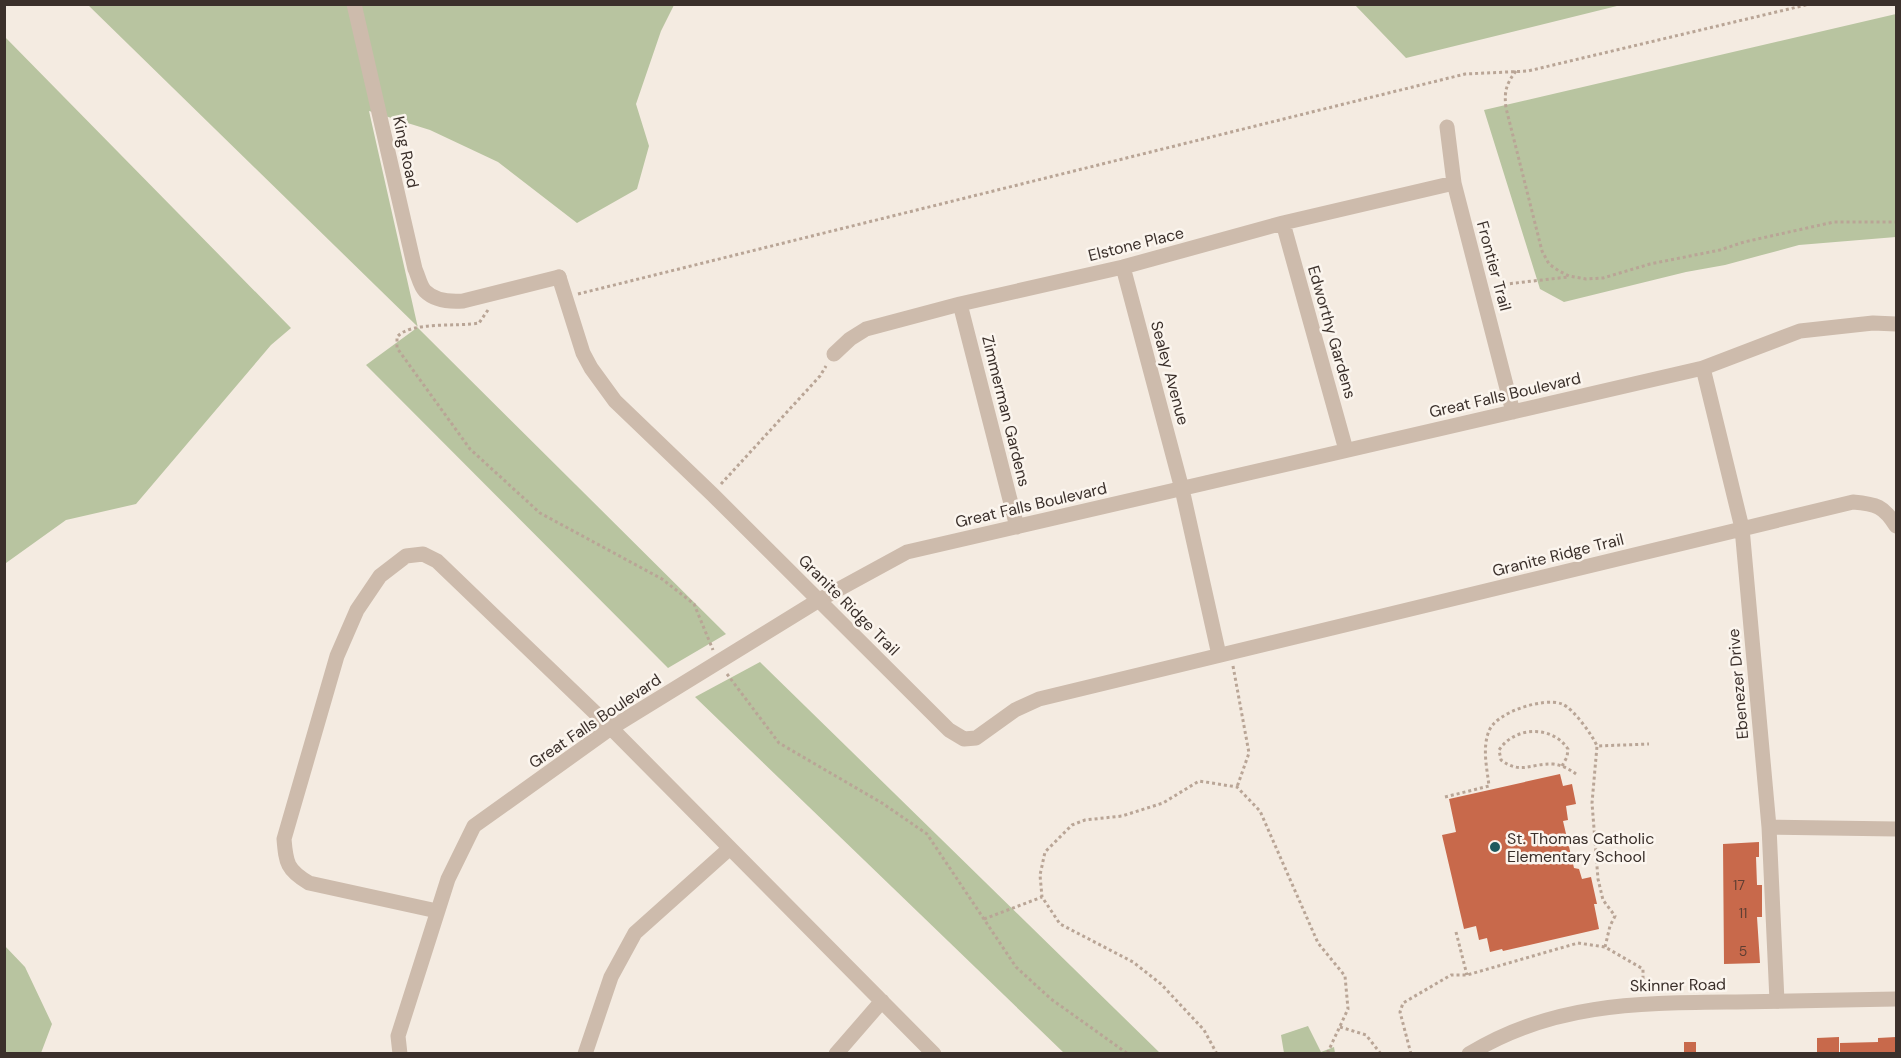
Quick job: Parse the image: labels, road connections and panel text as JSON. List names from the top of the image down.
{
  "streets": {
    "street": [
      "King Road",
      "Elstone Place",
      "Frontier Trail",
      "Edworthy Gardens",
      "Sealey Avenue",
      "Great Falls Boulevard",
      "Zimmerman Gardens",
      "Granite Ridge Trail",
      "Ebenezer Drive",
      "Skinner Road"
    ]
  },
  "crossings": [
    ["King Road", "Granite Ridge Trail"],
    ["Elstone Place", "Frontier Trail"],
    ["Elstone Place", "Edworthy Gardens"],
    ["Elstone Place", "Sealey Avenue"],
    ["Elstone Place", "Zimmerman Gardens"],
    ["Frontier Trail", "Great Falls Boulevard"],
    ["Edworthy Gardens", "Great Falls Boulevard"],
    ["Sealey Avenue", "Great Falls Boulevard"],
    ["Great Falls Boulevard", "Zimmerman Gardens"],
    ["Great Falls Boulevard", "Granite Ridge Trail"],
    ["Great Falls Boulevard", "Ebenezer Drive"],
    ["Granite Ridge Trail", "Ebenezer Drive"],
    ["Ebenezer Drive", "Skinner Road"]
  ],
  "places": ["St. Thomas Catholic Elementary School"],
  "house_numbers": ["17", "11", "5"]
}
